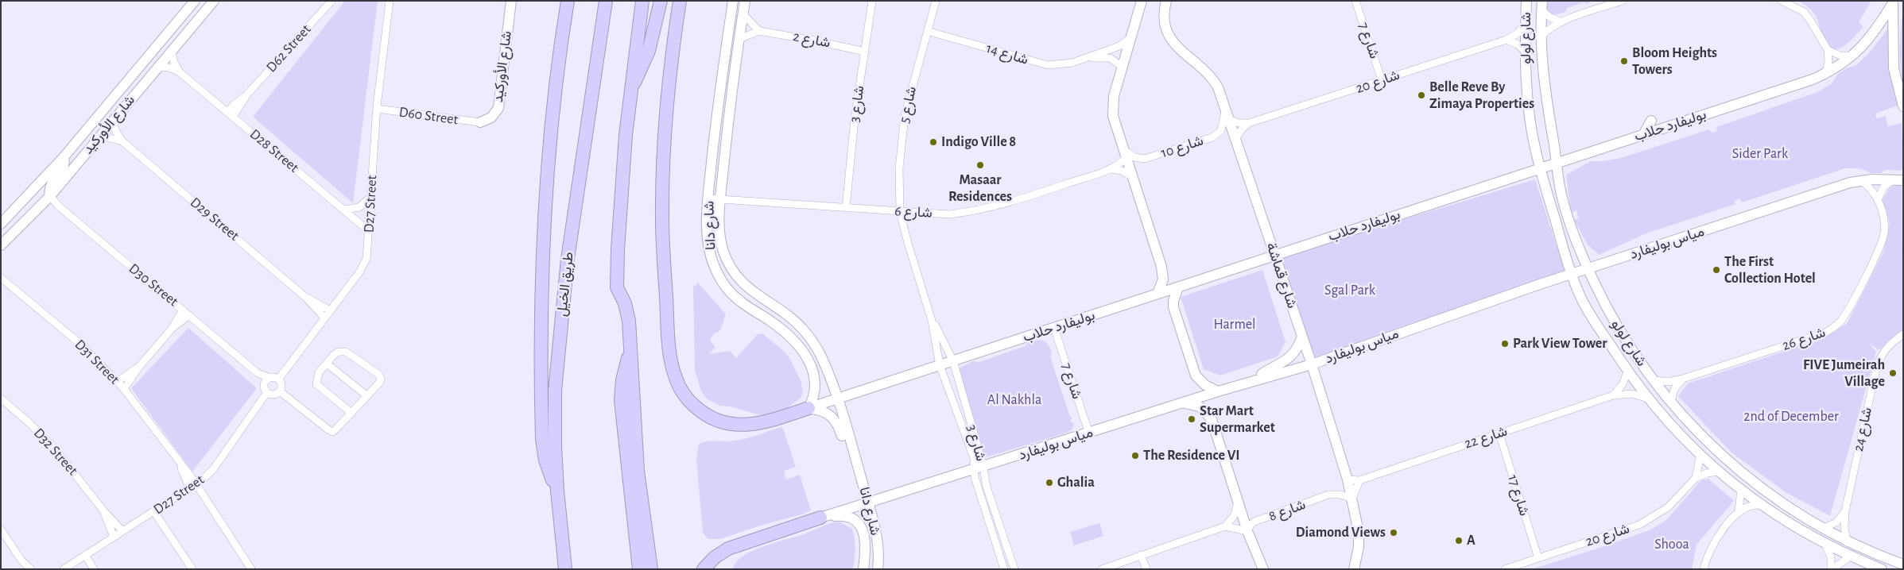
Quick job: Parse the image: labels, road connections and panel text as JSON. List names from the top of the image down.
{
  "streets": {
    "highway": ["طريق الخيل"],
    "street": [
      "شارع لولو",
      "شارع 2",
      "شارع 7",
      "D62 Street",
      "شارع 14",
      "شارع الأوركيد",
      "شارع 20",
      "شارع 3",
      "شارع 5",
      "D60 Street",
      "بوليفارد حلاب",
      "شارع 10",
      "D28 Street",
      "D27 Street",
      "شارع 6",
      "D29 Street",
      "شارع دانا",
      "مياس بوليفارد",
      "شارع قماشة",
      "D30 Street",
      "شارع 26",
      "D31 Street",
      "شارع 24",
      "شارع 22",
      "D32 Street",
      "شارع 17",
      "شارع 8"
    ]
  },
  "crossings": [
    ["شارع لولو", "شارع 20"],
    ["شارع لولو", "بوليفارد حلاب"],
    ["شارع لولو", "مياس بوليفارد"],
    ["شارع لولو", "شارع 26"],
    ["شارع لولو", "شارع 24"],
    ["شارع لولو", "شارع 22"],
    ["شارع 2", "شارع 3"],
    ["شارع 7", "شارع 20"],
    ["شارع 7", "بوليفارد حلاب"],
    ["شارع 7", "مياس بوليفارد"],
    ["D62 Street", "D28 Street"],
    ["شارع 14", "شارع 5"],
    ["شارع الأوركيد", "D60 Street"],
    ["شارع الأوركيد", "D28 Street"],
    ["شارع الأوركيد", "D29 Street"],
    ["شارع الأوركيد", "D30 Street"],
    ["شارع 20", "شارع 10"],
    ["شارع 20", "شارع قماشة"],
    ["شارع 20", "شارع 17"],
    ["شارع 3", "شارع 5"],
    ["شارع 3", "بوليفارد حلاب"],
    ["شارع 3", "شارع 6"],
    ["شارع 3", "مياس بوليفارد"],
    ["شارع 5", "شارع 6"],
    ["D60 Street", "D27 Street"],
    ["بوليفارد حلاب", "شارع دانا"],
    ["بوليفارد حلاب", "مياس بوليفارد"],
    ["بوليفارد حلاب", "شارع قماشة"],
    ["شارع 10", "شارع 6"],
    ["شارع 10", "شارع قماشة"],
    ["D28 Street", "D27 Street"],
    ["D27 Street", "D29 Street"],
    ["D27 Street", "D30 Street"],
    ["D27 Street", "D31 Street"],
    ["D27 Street", "D32 Street"],
    ["شارع 6", "شارع دانا"],
    ["شارع دانا", "مياس بوليفارد"],
    ["مياس بوليفارد", "شارع قماشة"],
    ["مياس بوليفارد", "شارع 26"],
    ["شارع قماشة", "شارع 22"],
    ["شارع قماشة", "شارع 8"],
    ["شارع 22", "شارع 17"]
  ],
  "parks": [
    "Sider Park",
    "Sgal Park",
    "Harmel",
    "Al Nakhla",
    "2nd of December",
    "Shooa"
  ],
  "places": [
    "Bloom Heights Towers",
    "Belle Reve By Zimaya Properties",
    "Indigo Ville 8",
    "Masaar Residences",
    "The First Collection Hotel",
    "Park View Tower",
    "FIVE Jumeirah Village",
    "Star Mart Supermarket",
    "The Residence VI",
    "Ghalia",
    "Diamond Views",
    "A"
  ]
}
